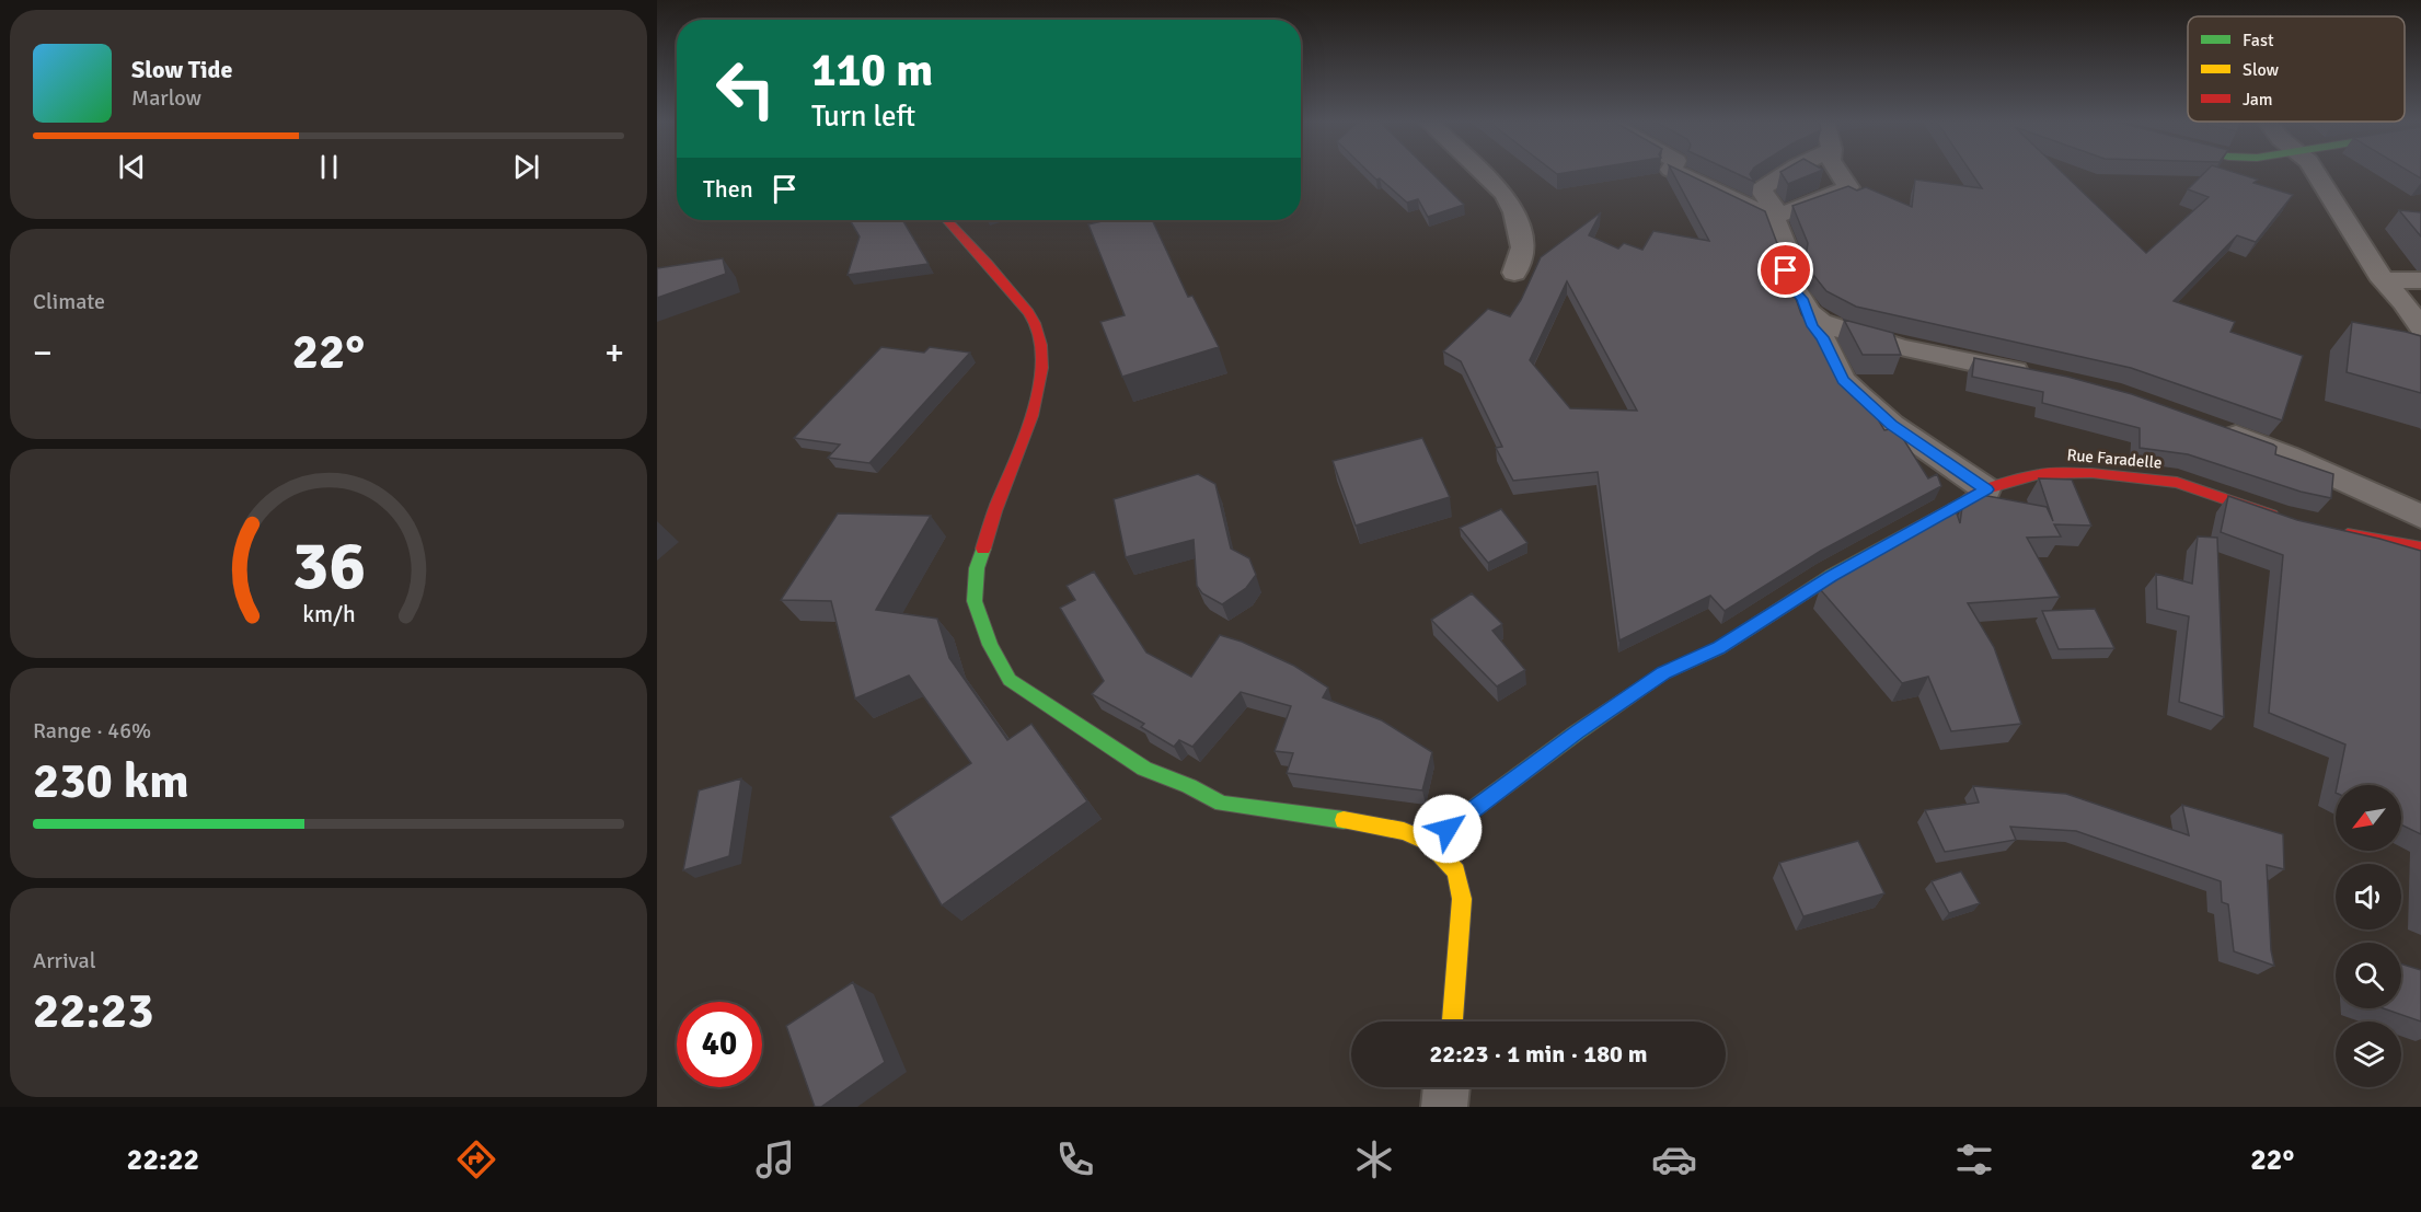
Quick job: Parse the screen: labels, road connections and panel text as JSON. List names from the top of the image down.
{
  "streets": {
    "street": ["Rue Faradelle"]
  },
  "legend": ["Fast", "Slow", "Jam"],
  "north": "bottom left",
  "page": {
    "turn": ["110 m", "Turn left"],
    "song": ["Slow Tide", "Marlow"],
    "then": "Then",
    "tile": [
      "Climate",
      ["Range · 46%", "230 km"],
      ["Arrival", "22:23"]
    ],
    "heat": ["−", "22°", "+"],
    "limit": "40",
    "trip": "22:23 · 1 min · 180 m",
    "tabs": ["22:22", "22°"],
    "gauge": ["36", "km/h"]
  }
}
